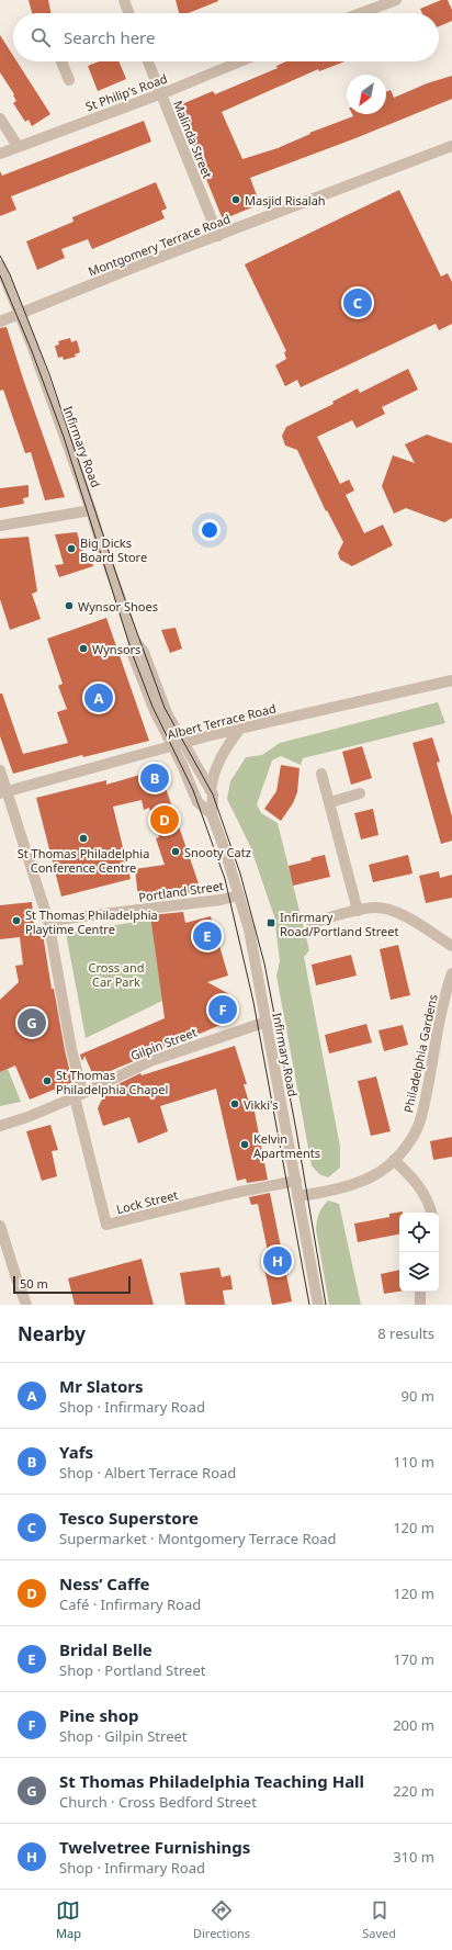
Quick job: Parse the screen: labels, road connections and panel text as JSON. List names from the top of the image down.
{
  "streets": {
    "street": [
      "St Philip's Road",
      "Malinda Street",
      "Montgomery Terrace Road",
      "Infirmary Road",
      "Albert Terrace Road",
      "Portland Street",
      "Gilpin Street",
      "Philadelphia Gardens",
      "Lock Street"
    ]
  },
  "crossings": [
    ["St Philip's Road", "Malinda Street"],
    ["Malinda Street", "Montgomery Terrace Road"],
    ["Montgomery Terrace Road", "Infirmary Road"],
    ["Infirmary Road", "Albert Terrace Road"],
    ["Infirmary Road", "Portland Street"],
    ["Infirmary Road", "Gilpin Street"],
    ["Infirmary Road", "Philadelphia Gardens"],
    ["Infirmary Road", "Lock Street"],
    ["Gilpin Street", "Lock Street"]
  ],
  "parks": ["Cross and Car Park"],
  "places": {
    "other": [
      "Masjid Risalah",
      "Big Dicks Board Store",
      "Wynsor Shoes",
      "Wynsors",
      "St Thomas Philadelphia Conference Centre",
      "Snooty Catz",
      "St Thomas Philadelphia Playtime Centre",
      "St Thomas Philadelphia Chapel",
      "Vikki's",
      "Kelvin Apartments"
    ],
    "transit": ["Infirmary Road/Portland Street"]
  },
  "scale_bar": "50 m",
  "north": "bottom left",
  "page": {
    "search": "Search here",
    "pins": [
      "C",
      "A",
      "B",
      "D",
      "E",
      "F",
      "G",
      "H"
    ],
    "scale": "50 m",
    "heading": ["Nearby", "8 results"],
    "list": [
      {
        "mark": "A",
        "name": "Mr Slators",
        "note": "Shop · Infirmary Road",
        "value": "90 m"
      },
      {
        "mark": "B",
        "name": "Yafs",
        "note": "Shop · Albert Terrace Road",
        "value": "110 m"
      },
      {
        "mark": "C",
        "name": "Tesco Superstore",
        "note": "Supermarket · Montgomery Terrace Road",
        "value": "120 m"
      },
      {
        "mark": "D",
        "name": "Ness’ Caffe",
        "note": "Café · Infirmary Road",
        "value": "120 m"
      },
      {
        "mark": "E",
        "name": "Bridal Belle",
        "note": "Shop · Portland Street",
        "value": "170 m"
      },
      {
        "mark": "F",
        "name": "Pine shop",
        "note": "Shop · Gilpin Street",
        "value": "200 m"
      },
      {
        "mark": "G",
        "name": "St Thomas Philadelphia Teaching Hall",
        "note": "Church · Cross Bedford Street",
        "value": "220 m"
      },
      {
        "mark": "H",
        "name": "Twelvetree Furnishings",
        "note": "Shop · Infirmary Road",
        "value": "310 m"
      }
    ],
    "nav": ["Map", "Directions", "Saved"]
  }
}
